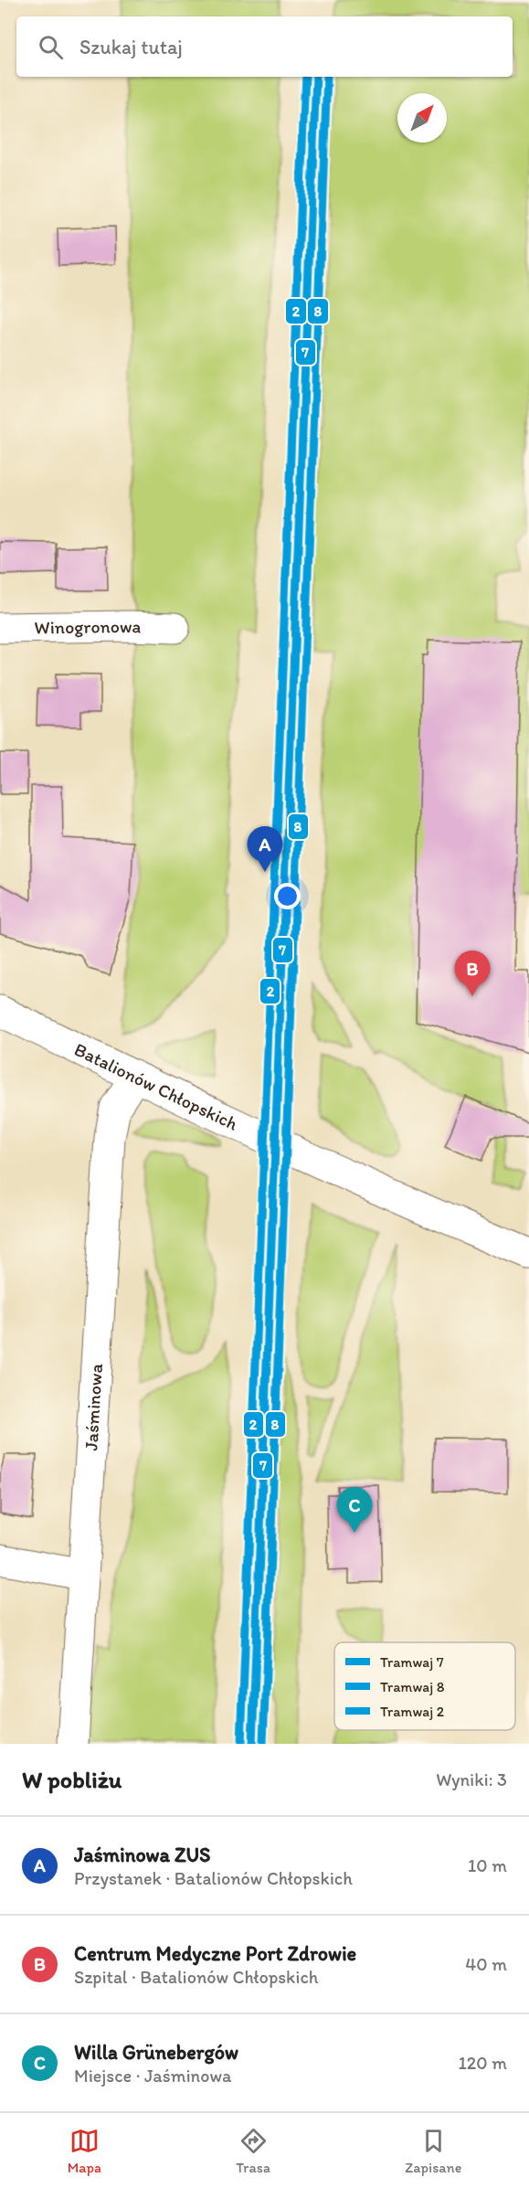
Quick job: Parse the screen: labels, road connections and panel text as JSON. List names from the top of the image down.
{
  "streets": {
    "street": ["Winogronowa", "Batalionów Chłopskich", "Jaśminowa"]
  },
  "crossings": [
    ["Batalionów Chłopskich", "Jaśminowa"]
  ],
  "lines": ["tram line 7", "tram line 8", "tram line 2"],
  "legend": ["Tramwaj 7", "Tramwaj 8", "Tramwaj 2"],
  "north": "top right",
  "page": {
    "search": "Szukaj tutaj",
    "pins": ["A", "B", "C"],
    "heading": ["W pobliżu", "Wyniki: 3"],
    "list": [
      {
        "mark": "A",
        "name": "Jaśminowa ZUS",
        "note": "Przystanek · Batalionów Chłopskich",
        "value": "10 m"
      },
      {
        "mark": "B",
        "name": "Centrum Medyczne Port Zdrowie",
        "note": "Szpital · Batalionów Chłopskich",
        "value": "40 m"
      },
      {
        "mark": "C",
        "name": "Willa Grünebergów",
        "note": "Miejsce · Jaśminowa",
        "value": "120 m"
      }
    ],
    "nav": ["Mapa", "Trasa", "Zapisane"]
  }
}
